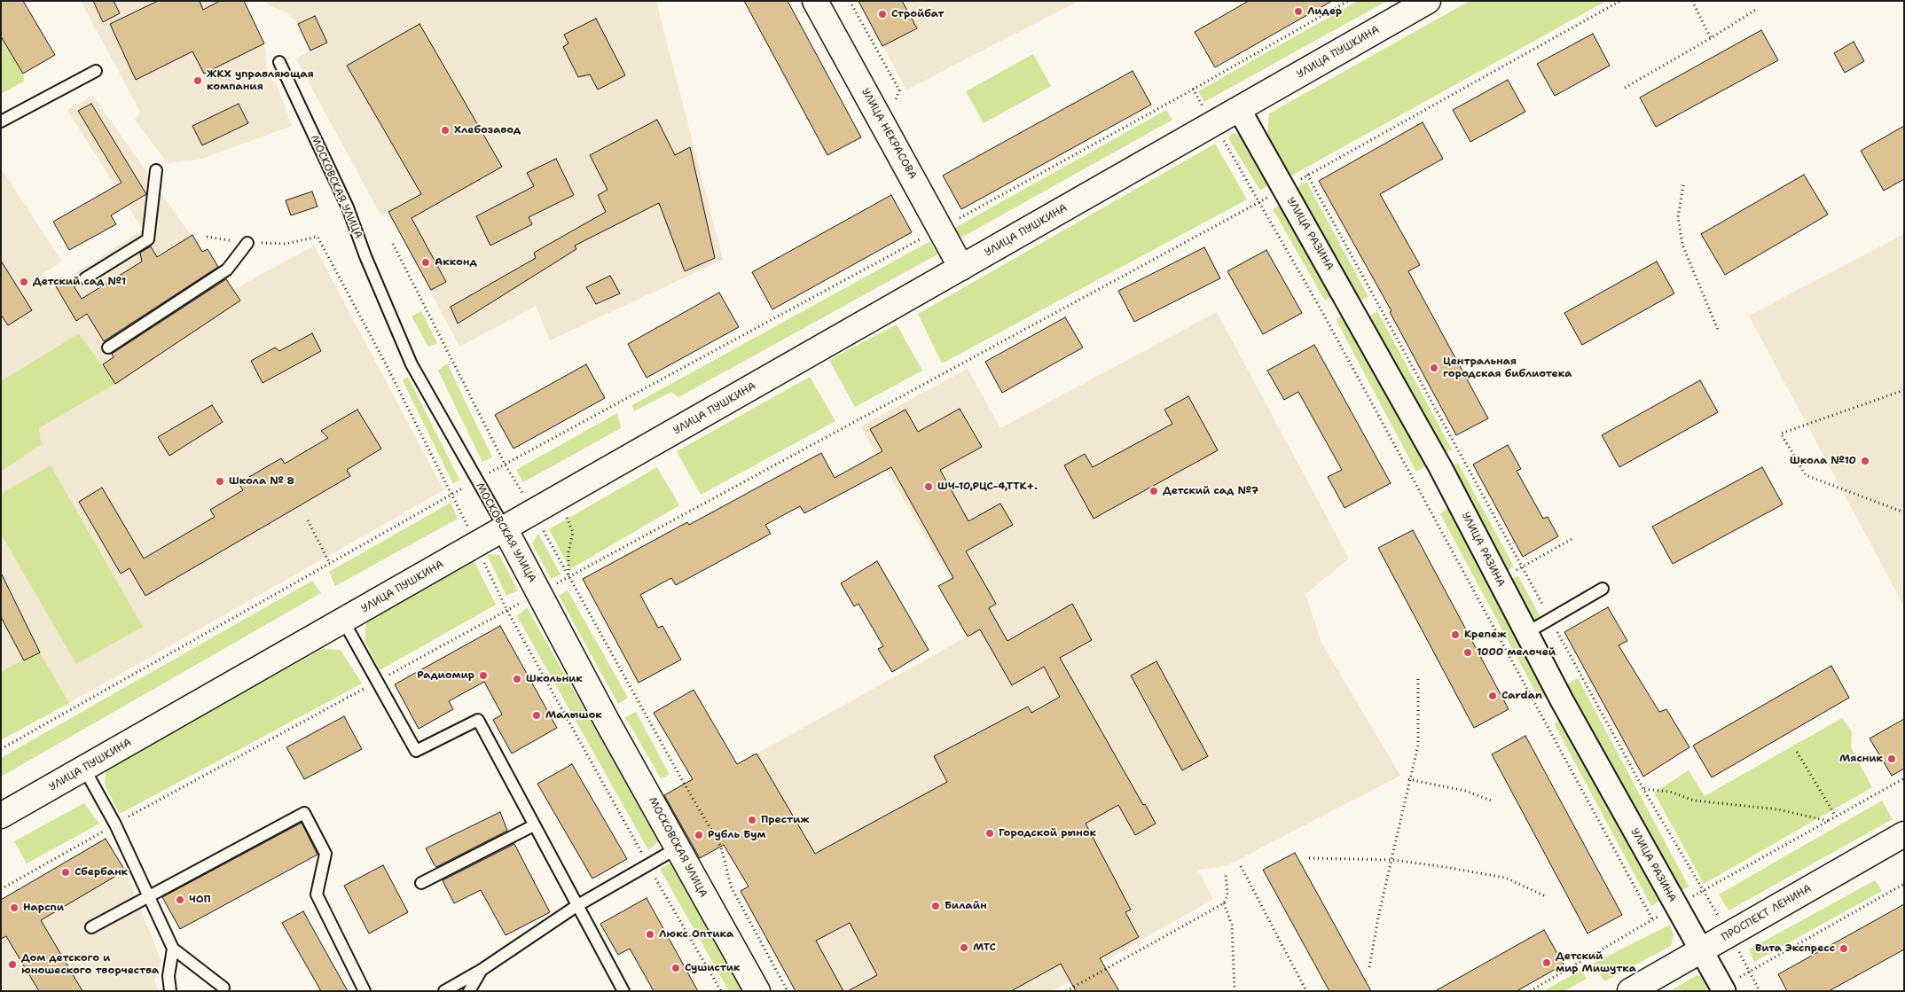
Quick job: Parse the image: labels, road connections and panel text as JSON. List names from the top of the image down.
{
  "streets": {
    "main road": [
      "УЛИЦА ПУШКИНА",
      "УЛИЦА НЕКРАСОВА",
      "МОСКОВСКАЯ УЛИЦА",
      "ПРОСПЕКТ ЛЕНИНА"
    ],
    "street": ["УЛИЦА РАЗИНА"]
  },
  "crossings": [
    ["УЛИЦА ПУШКИНА", "УЛИЦА НЕКРАСОВА"],
    ["УЛИЦА ПУШКИНА", "МОСКОВСКАЯ УЛИЦА"],
    ["УЛИЦА ПУШКИНА", "УЛИЦА РАЗИНА"],
    ["УЛИЦА РАЗИНА", "ПРОСПЕКТ ЛЕНИНА"]
  ],
  "places": [
    "Лидер",
    "Стройбат",
    "ЖКХ управляющая компания",
    "Хлебозавод",
    "Акконд",
    "Детский сад №1",
    "Центральная городская библиотека",
    "Школа №10",
    "Школа № 8",
    "ШЧ-10,РЦС-4,ТТК+.",
    "Детский сад №7",
    "Крепеж",
    "1000 мелочей",
    "Радиомир",
    "Школьник",
    "Cardan",
    "Малышок",
    "Мясник",
    "Престиж",
    "Городской рынок",
    "Рубль Бум",
    "Сбербанк",
    "ЧОП",
    "Билайн",
    "Нарспи",
    "Люкс Оптика",
    "МТС",
    "Вита Экспресс",
    "Детский мир Мишутка",
    "Дом детского и юношеского творчества",
    "Сушистик"
  ]
}
